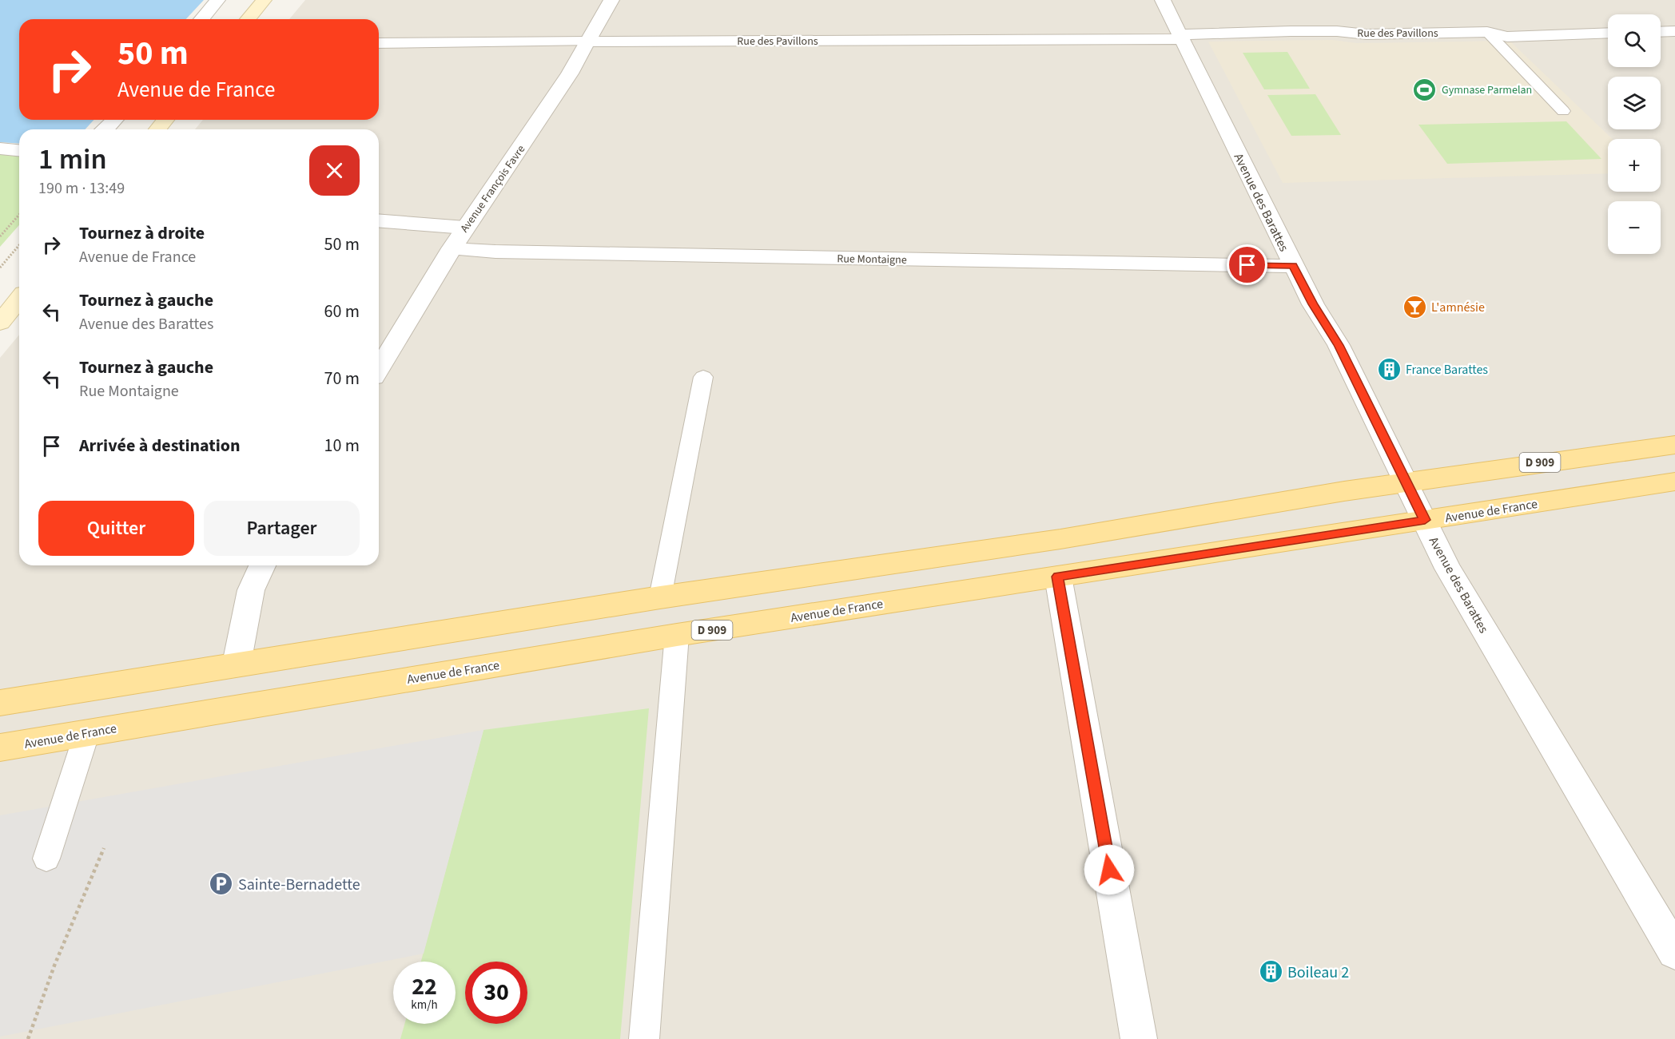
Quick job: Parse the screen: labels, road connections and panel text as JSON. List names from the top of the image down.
{
  "streets": {
    "main road": ["D 909", "Avenue de France"],
    "street": [
      "Rue des Pavillons",
      "Avenue François Favre",
      "Avenue des Barattes",
      "Rue Montaigne"
    ]
  },
  "crossings": [
    ["Rue des Pavillons", "Avenue François Favre"],
    ["Rue des Pavillons", "Avenue des Barattes"],
    ["Avenue François Favre", "Rue Montaigne"],
    ["Avenue des Barattes", "Rue Montaigne"],
    ["Avenue des Barattes", "D 909"],
    ["Avenue des Barattes", "Avenue de France"]
  ],
  "places": {
    "sports": ["Gymnase Parmelan"],
    "bar": ["L'amnésie"],
    "building": ["France Barattes", "Boileau 2"],
    "parking": ["Sainte-Bernadette"]
  },
  "page": {
    "map_buttons": ["+", "−"],
    "turn": ["50 m", "Avenue de France"],
    "heading": ["1 min", "190 m · 13:49"],
    "list": [
      {
        "name": "Tournez à droite",
        "note": "Avenue de France",
        "value": "50 m"
      },
      {
        "name": "Tournez à gauche",
        "note": "Avenue des Barattes",
        "value": "60 m"
      },
      {
        "name": "Tournez à gauche",
        "note": "Rue Montaigne",
        "value": "70 m"
      },
      {
        "name": "Arrivée à destination",
        "value": "10 m"
      }
    ],
    "buttons": ["Quitter", "Partager"],
    "speed": "22 km/h",
    "limit": "30"
  }
}
